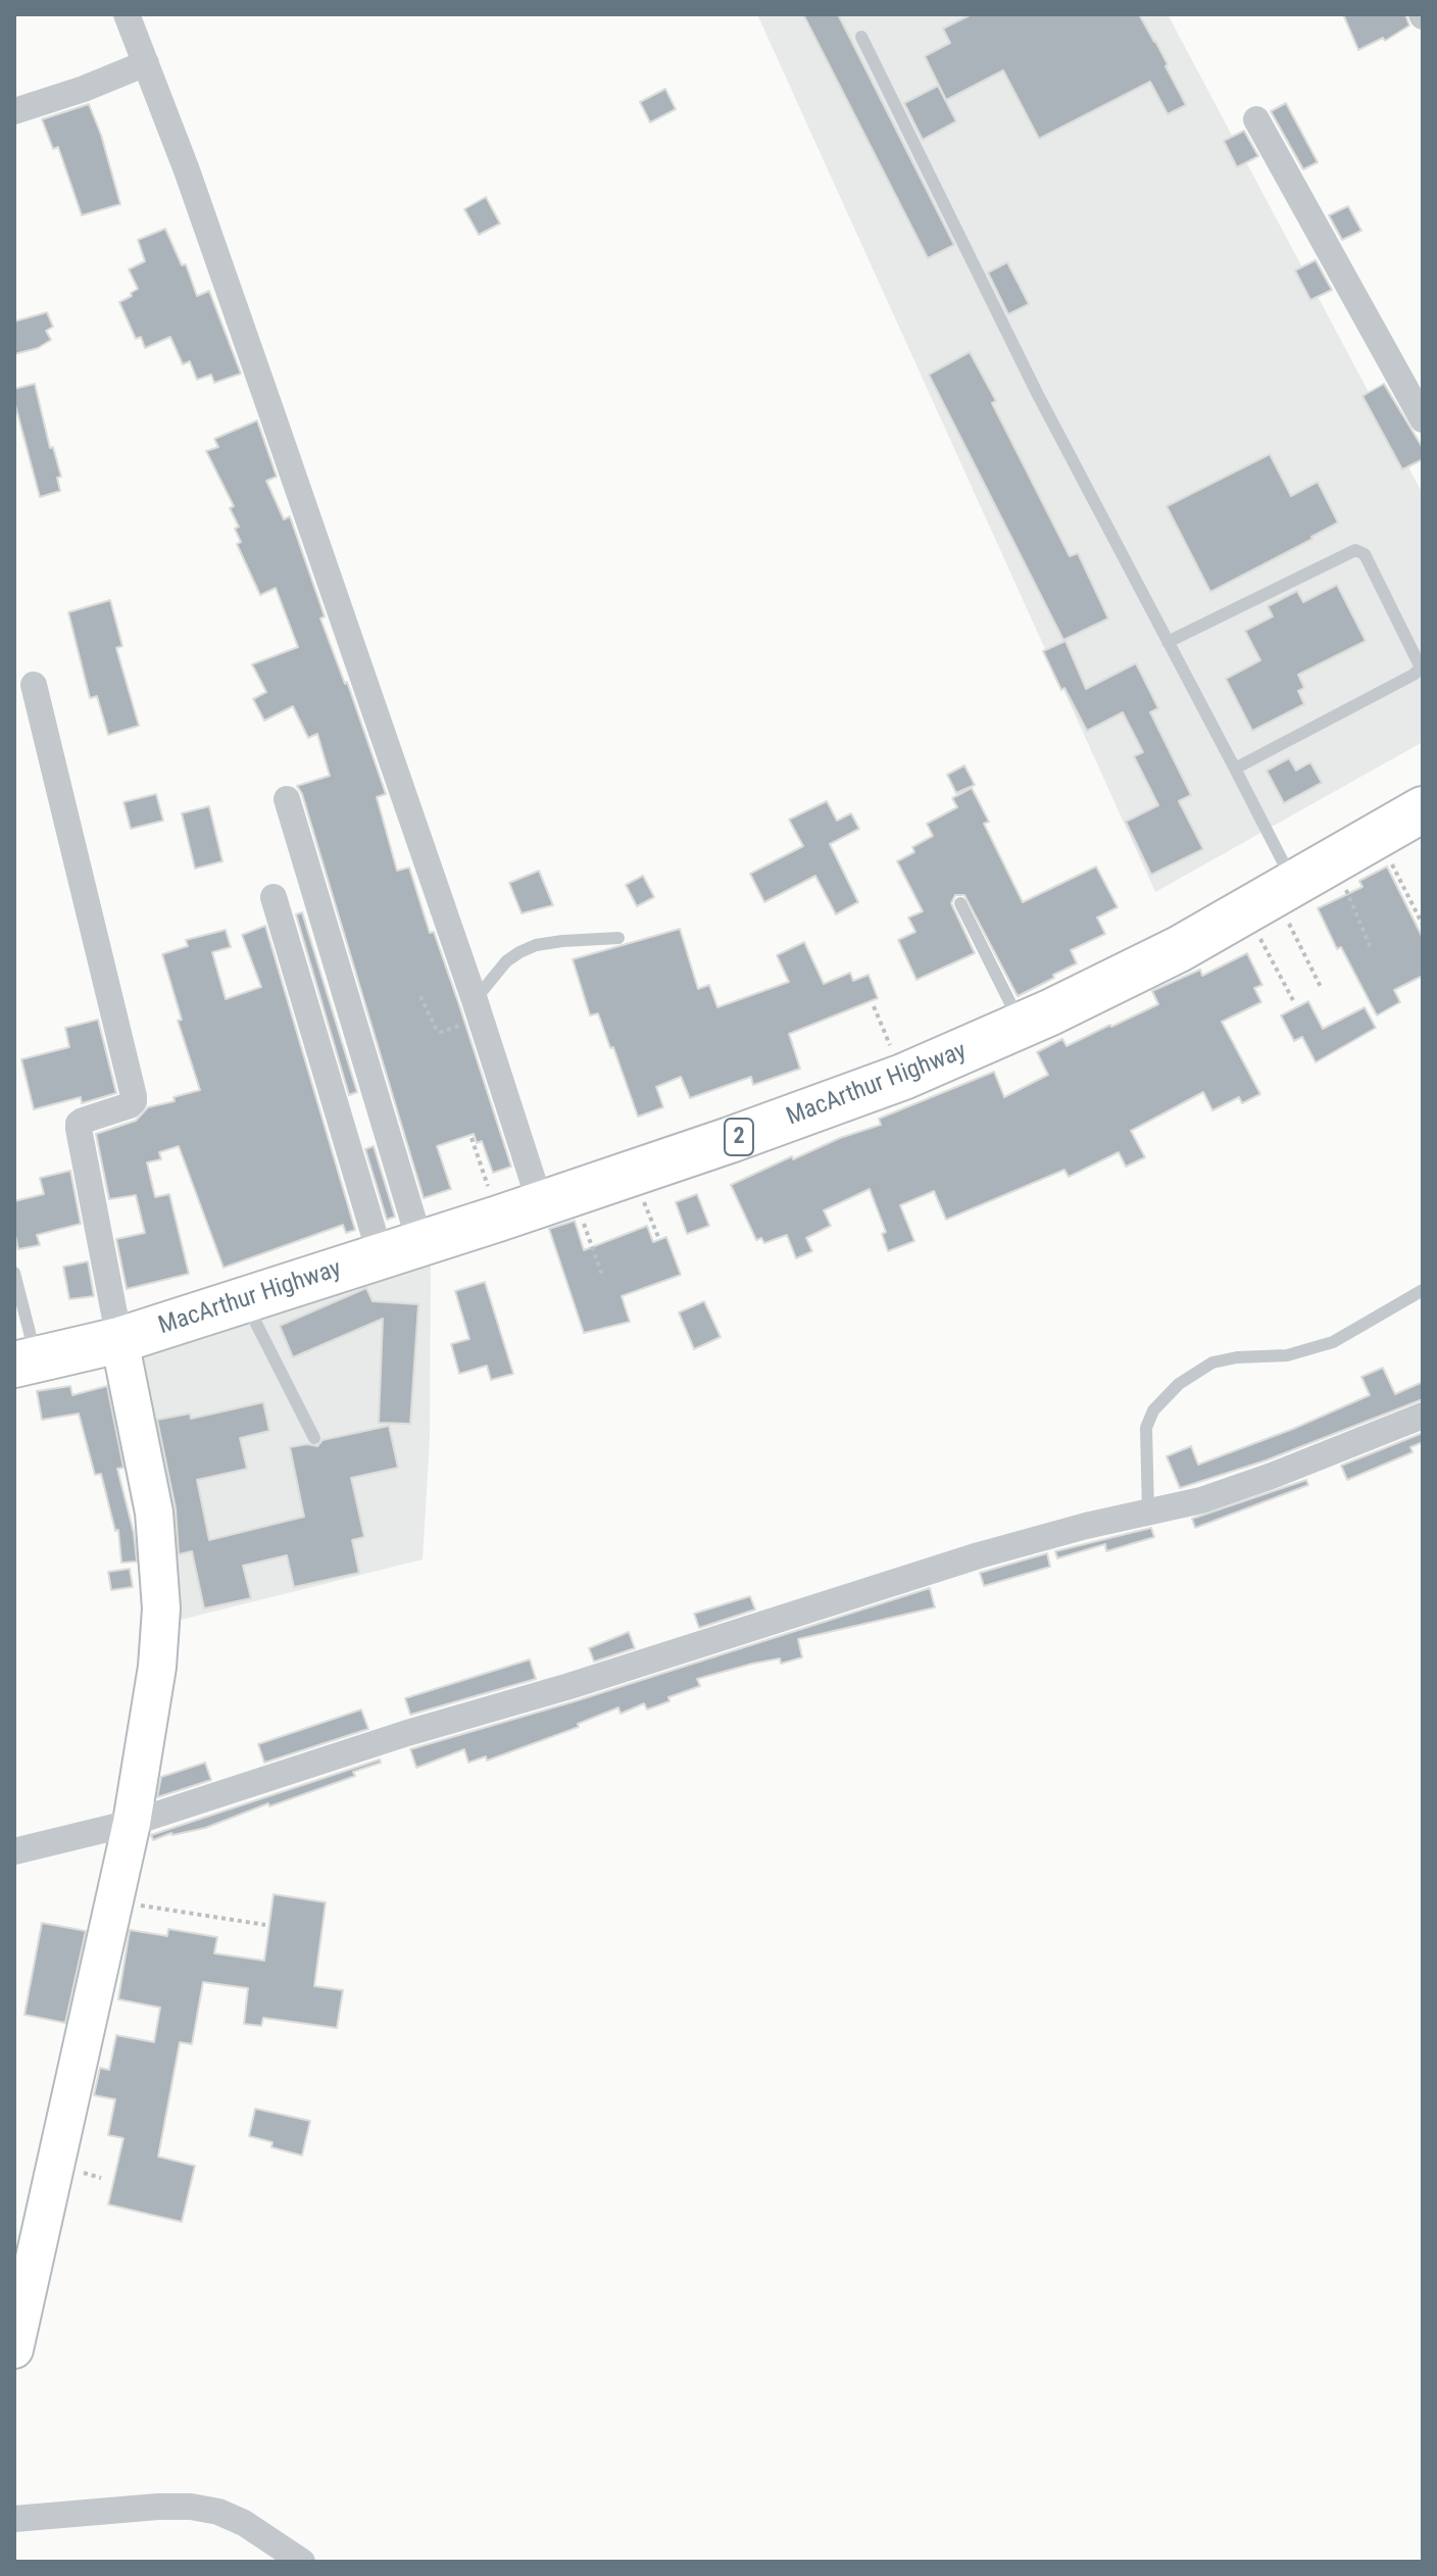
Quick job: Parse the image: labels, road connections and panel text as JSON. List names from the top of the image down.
{
  "streets": {
    "highway": ["MacArthur Highway", "2"]
  }
}
